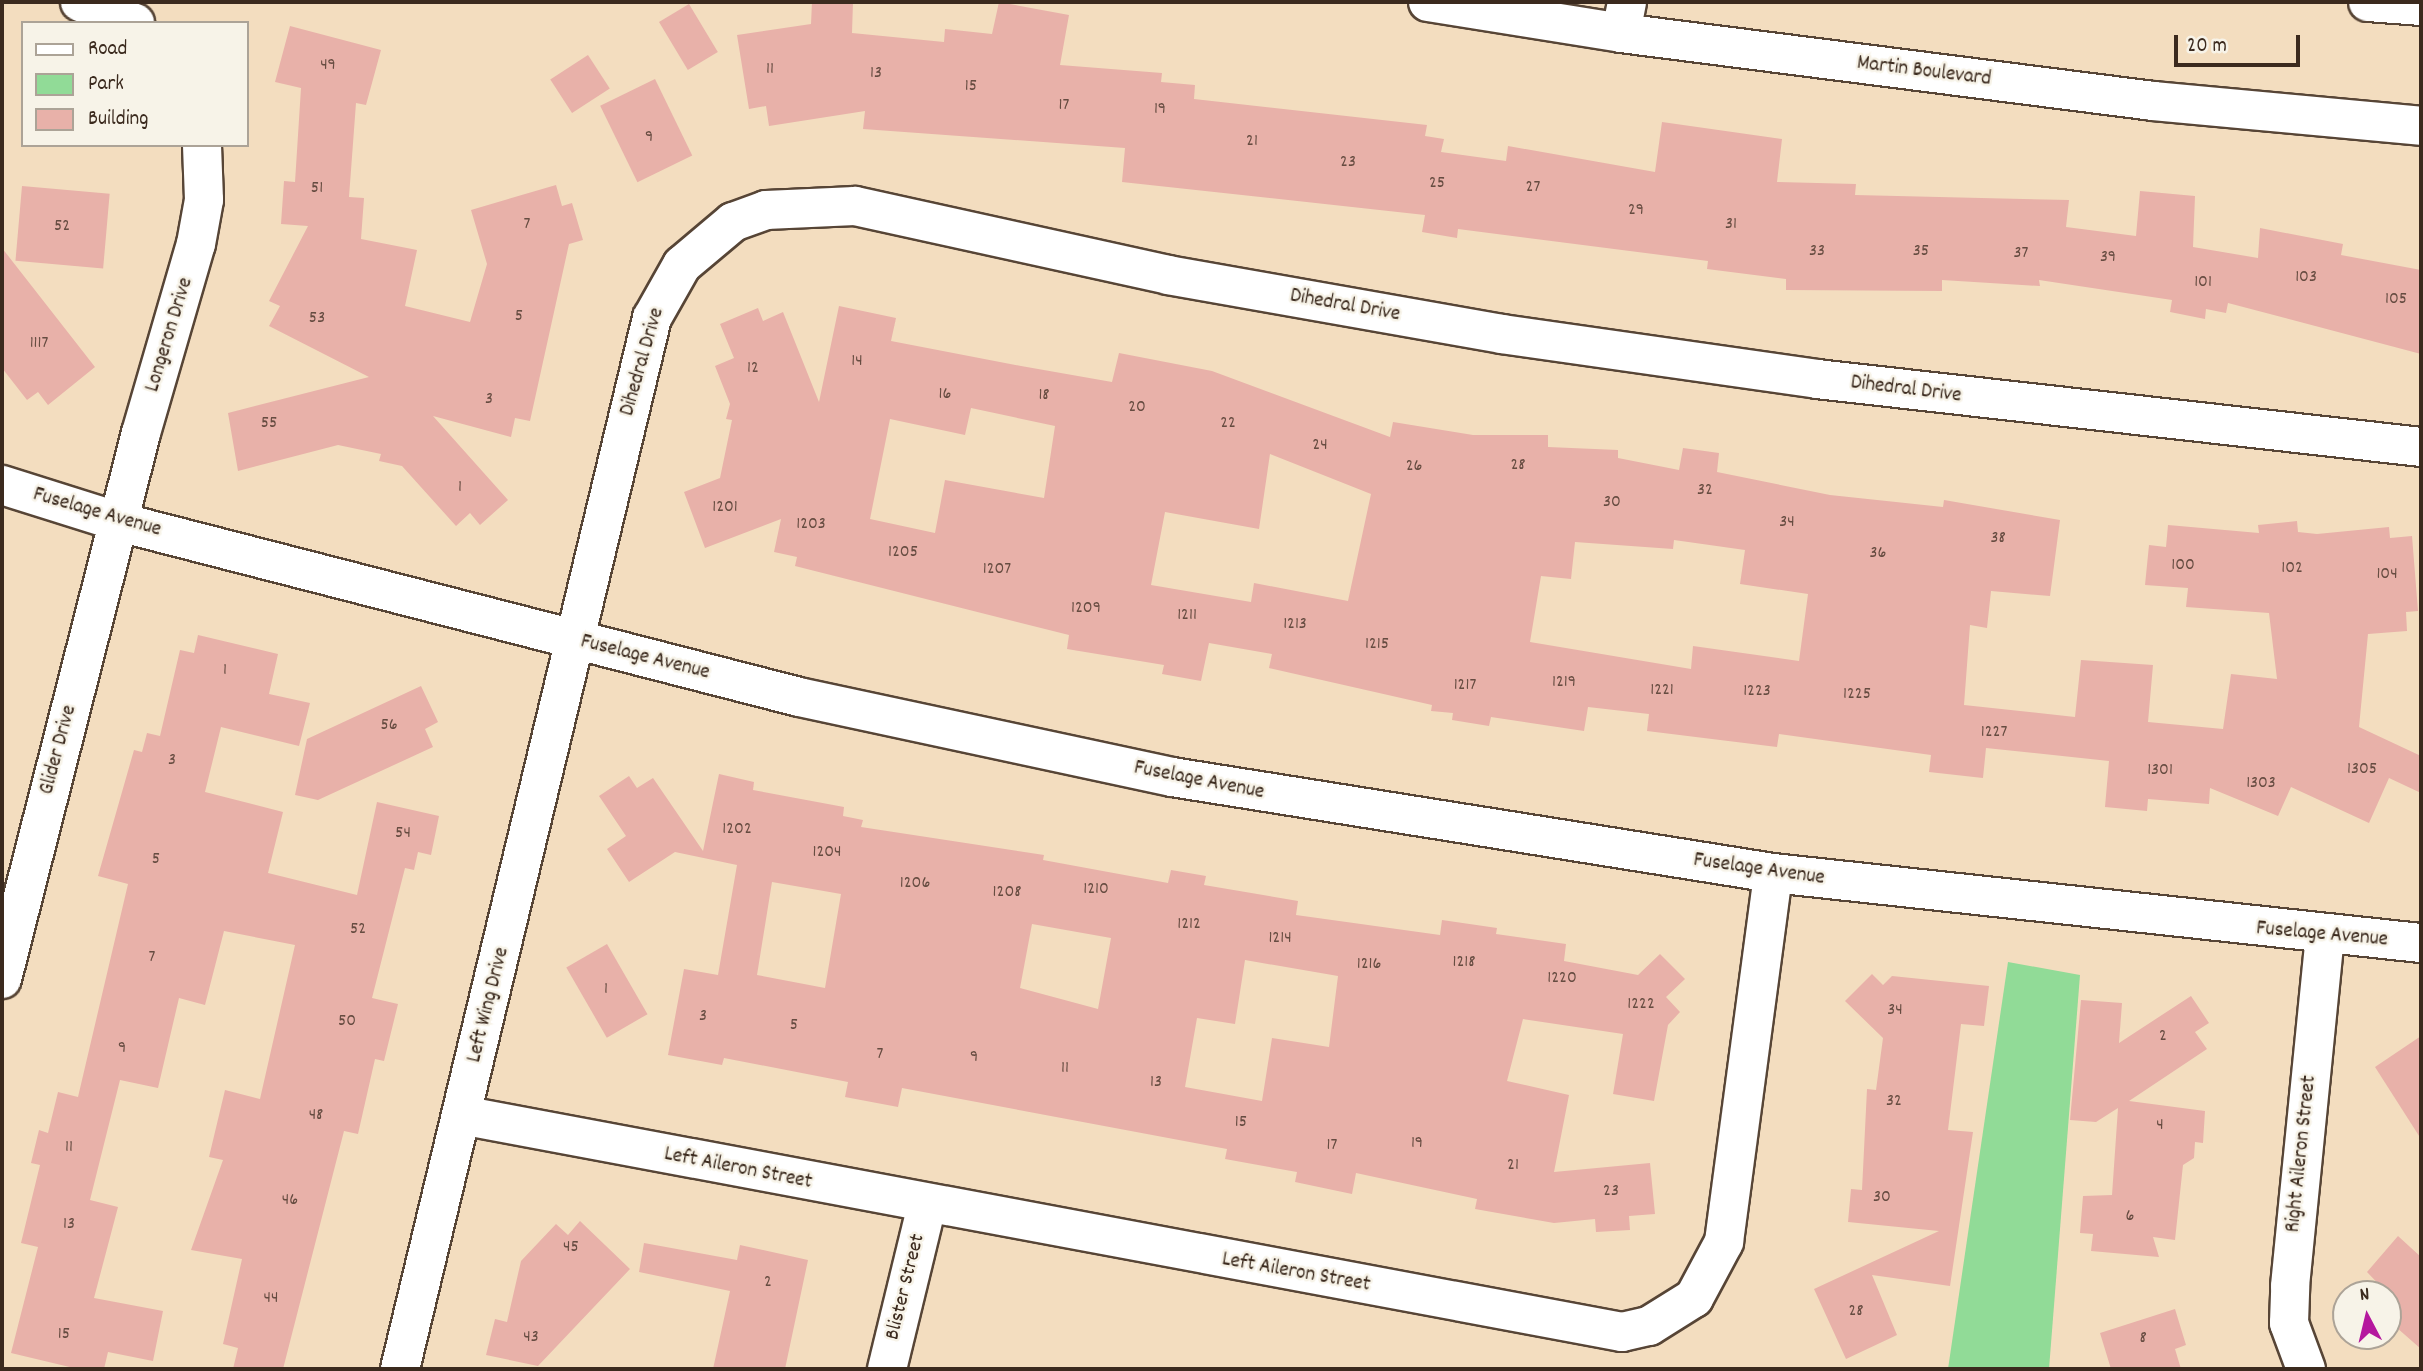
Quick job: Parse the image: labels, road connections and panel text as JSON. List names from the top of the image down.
{
  "streets": {
    "street": [
      "Martin Boulevard",
      "Dihedral Drive",
      "Longeron Drive",
      "Fuselage Avenue",
      "Glider Drive",
      "Left Wing Drive",
      "Right Aileron Street",
      "Left Aileron Street",
      "Blister Street"
    ]
  },
  "crossings": [
    ["Dihedral Drive", "Fuselage Avenue"],
    ["Dihedral Drive", "Left Wing Drive"],
    ["Longeron Drive", "Fuselage Avenue"],
    ["Longeron Drive", "Glider Drive"],
    ["Fuselage Avenue", "Glider Drive"],
    ["Fuselage Avenue", "Left Wing Drive"],
    ["Fuselage Avenue", "Right Aileron Street"],
    ["Fuselage Avenue", "Left Aileron Street"],
    ["Left Wing Drive", "Left Aileron Street"],
    ["Left Aileron Street", "Blister Street"]
  ],
  "house_numbers": [
    "49",
    "11",
    "13",
    "15",
    "17",
    "19",
    "9",
    "21",
    "23",
    "25",
    "27",
    "51",
    "29",
    "7",
    "31",
    "52",
    "33",
    "35",
    "37",
    "39",
    "103",
    "101",
    "105",
    "5",
    "53",
    "1117",
    "14",
    "12",
    "16",
    "18",
    "3",
    "20",
    "55",
    "22",
    "24",
    "28",
    "26",
    "1",
    "32",
    "30",
    "1201",
    "34",
    "1203",
    "38",
    "1205",
    "36",
    "100",
    "102",
    "1207",
    "104",
    "1209",
    "1211",
    "1213",
    "1215",
    "1",
    "1219",
    "1217",
    "1221",
    "1223",
    "1225",
    "56",
    "1227",
    "3",
    "1305",
    "1301",
    "1303",
    "1202",
    "54",
    "1204",
    "5",
    "1206",
    "1210",
    "1208",
    "1212",
    "52",
    "1214",
    "7",
    "1218",
    "1216",
    "1220",
    "1",
    "1222",
    "34",
    "3",
    "50",
    "5",
    "2",
    "9",
    "7",
    "9",
    "11",
    "13",
    "32",
    "48",
    "15",
    "4",
    "19",
    "17",
    "11",
    "21",
    "23",
    "30",
    "46",
    "6",
    "13",
    "45",
    "2",
    "44",
    "28",
    "15",
    "43",
    "8"
  ],
  "legend": ["Road", "Park", "Building"],
  "scale_bar": "20 m",
  "north": "top"
}
